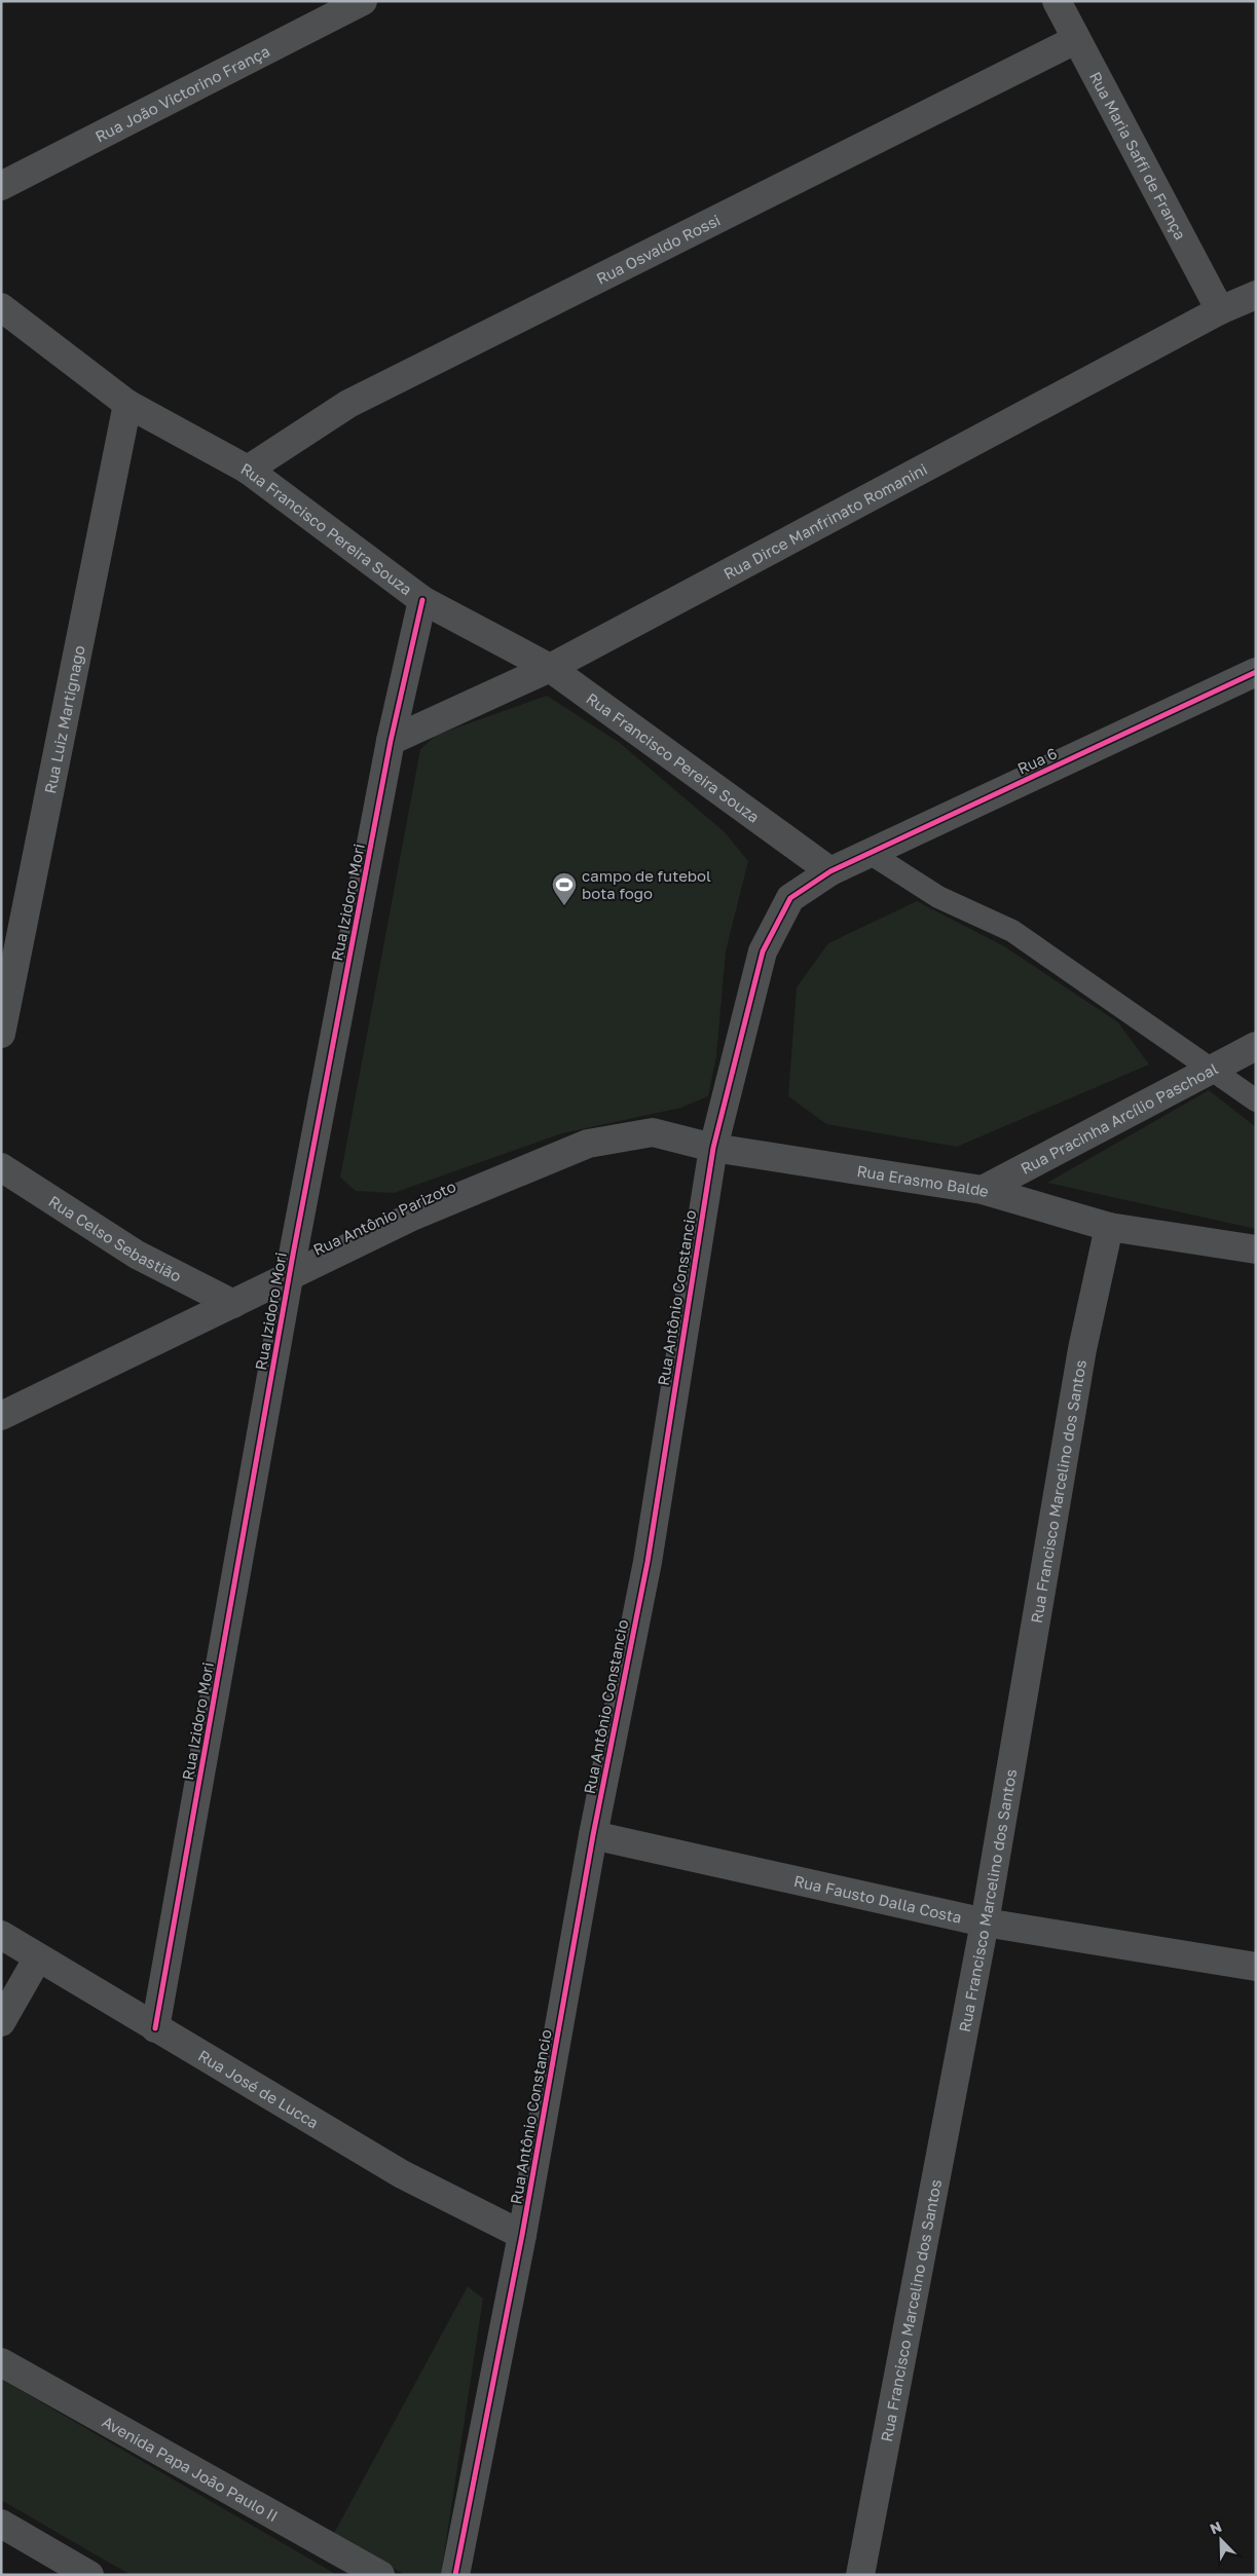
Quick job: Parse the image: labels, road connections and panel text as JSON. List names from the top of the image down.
{
  "streets": {
    "street": [
      "Rua João Victorino França",
      "Rua Maria Saffi de França",
      "Rua Osvaldo Rossi",
      "Rua Dirce Manfrinato Romanini",
      "Rua Francisco Pereira Souza",
      "Rua Luiz Martignago",
      "Rua 6",
      "Rua Izidoro Mori",
      "Rua Pracinha Arcílio Paschoal",
      "Rua Erasmo Balde",
      "Rua Antônio Parizoto",
      "Rua Celso Sebastião",
      "Rua Antônio Constancio",
      "Rua Francisco Marcelino dos Santos",
      "Rua Fausto Dalla Costa",
      "Rua José de Lucca",
      "Avenida Papa João Paulo II"
    ]
  },
  "crossings": [
    ["Rua Maria Saffi de França", "Rua Osvaldo Rossi"],
    ["Rua Maria Saffi de França", "Rua Dirce Manfrinato Romanini"],
    ["Rua Osvaldo Rossi", "Rua Francisco Pereira Souza"],
    ["Rua Dirce Manfrinato Romanini", "Rua Francisco Pereira Souza"],
    ["Rua Dirce Manfrinato Romanini", "Rua Izidoro Mori"],
    ["Rua Francisco Pereira Souza", "Rua Luiz Martignago"],
    ["Rua Francisco Pereira Souza", "Rua 6"],
    ["Rua Francisco Pereira Souza", "Rua Izidoro Mori"],
    ["Rua Francisco Pereira Souza", "Rua Antônio Constancio"],
    ["Rua 6", "Rua Antônio Constancio"],
    ["Rua Izidoro Mori", "Rua Antônio Parizoto"],
    ["Rua Izidoro Mori", "Rua José de Lucca"],
    ["Rua Pracinha Arcílio Paschoal", "Rua Erasmo Balde"],
    ["Rua Erasmo Balde", "Rua Antônio Parizoto"],
    ["Rua Erasmo Balde", "Rua Antônio Constancio"],
    ["Rua Erasmo Balde", "Rua Francisco Marcelino dos Santos"],
    ["Rua Antônio Parizoto", "Rua Celso Sebastião"],
    ["Rua Antônio Constancio", "Rua Fausto Dalla Costa"],
    ["Rua Antônio Constancio", "Rua José de Lucca"],
    ["Rua Francisco Marcelino dos Santos", "Rua Fausto Dalla Costa"]
  ],
  "places": {
    "sports": ["campo de futebol bota fogo"]
  },
  "north": "top left"
}
